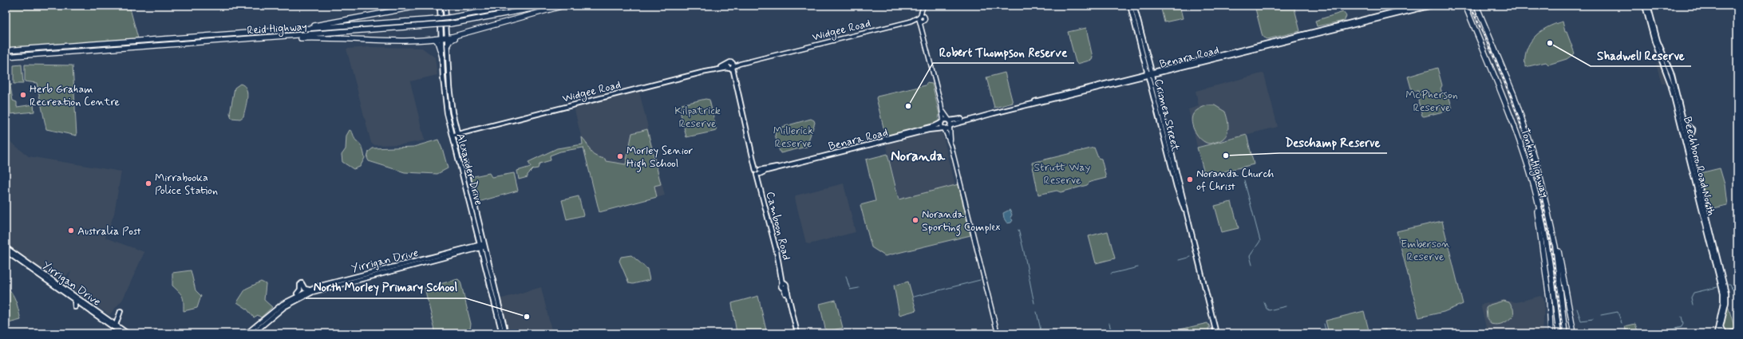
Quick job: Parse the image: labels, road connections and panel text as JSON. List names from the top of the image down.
{
  "streets": {
    "highway": ["Reid Highway", "Tonkin Highway"],
    "main road": [
      "Widgee Road",
      "Benara Road",
      "Crimea Street",
      "Beechboro Road North",
      "Alexander Drive",
      "Camboon Road",
      "Yirrigan Drive"
    ]
  },
  "crossings": [
    ["Widgee Road", "Alexander Drive"],
    ["Widgee Road", "Camboon Road"],
    ["Benara Road", "Crimea Street"],
    ["Benara Road", "Camboon Road"],
    ["Alexander Drive", "Yirrigan Drive"]
  ],
  "districts": ["Noranda"],
  "parks": [
    "McPherson Reserve",
    "Kilpatrick Reserve",
    "Millerick Reserve",
    "Strutt Way Reserve",
    "Emberson Reserve"
  ],
  "places": [
    "Shadwell Reserve",
    "Herb Graham Recreation Centre",
    "Robert Thompson Reserve",
    "Deschamp Reserve",
    "Morley Senior High School",
    "Noranda Church of Christ",
    "Mirrabooka Police Station",
    "Noranda Sporting Complex",
    "Australia Post",
    "North Morley Primary School"
  ]
}
